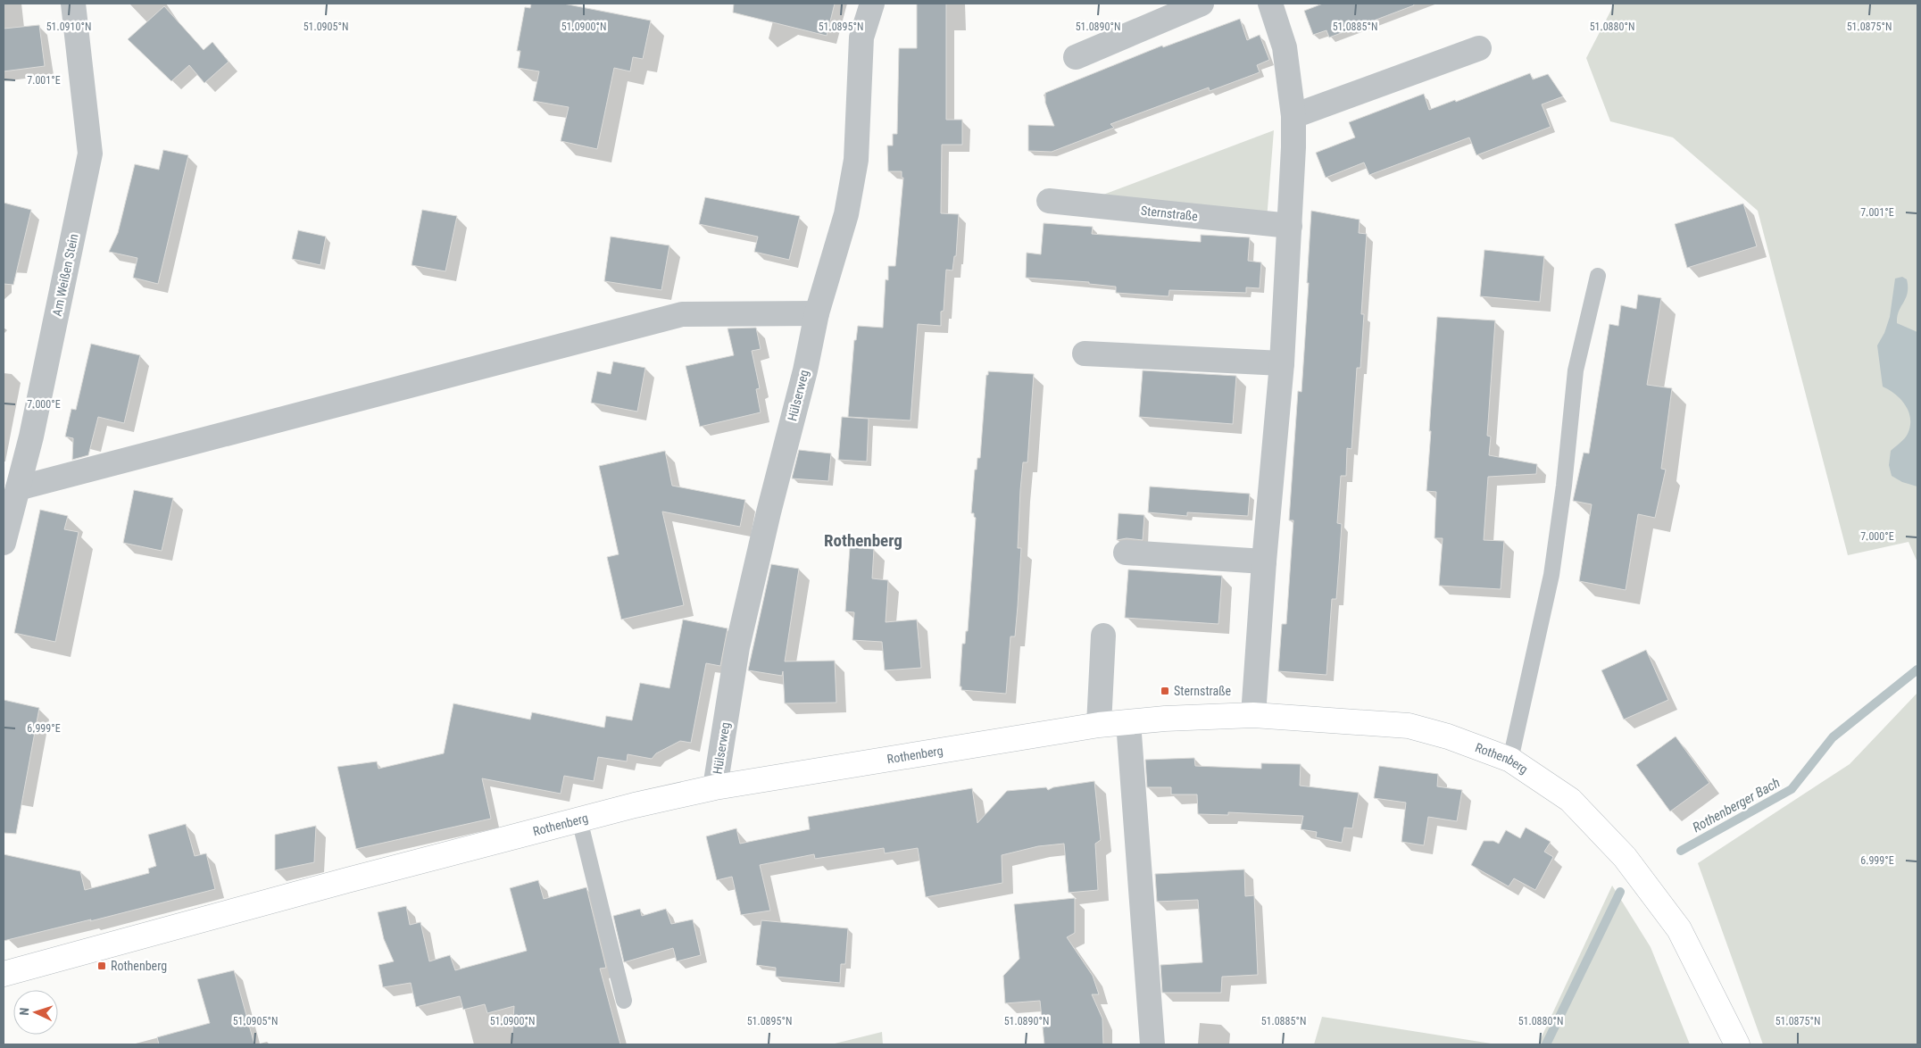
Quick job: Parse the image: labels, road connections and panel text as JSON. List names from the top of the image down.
{
  "streets": {
    "street": [
      "Sternstraße",
      "Am Weißen Stein",
      "Hülserweg",
      "Rothenberg"
    ]
  },
  "crossings": [
    ["Hülserweg", "Rothenberg"]
  ],
  "districts": ["Rothenberg"],
  "water": ["Rothenberger Bach"],
  "places": {
    "transit": ["Sternstraße", "Rothenberg"]
  },
  "north": "left",
  "coordinates": [
    "51.0910°N",
    "51.0905°N",
    "51.0900°N",
    "51.0895°N",
    "51.0890°N",
    "51.0885°N",
    "51.0880°N",
    "51.0875°N",
    "7.001°E",
    "7.000°E",
    "6.999°E"
  ]
}
